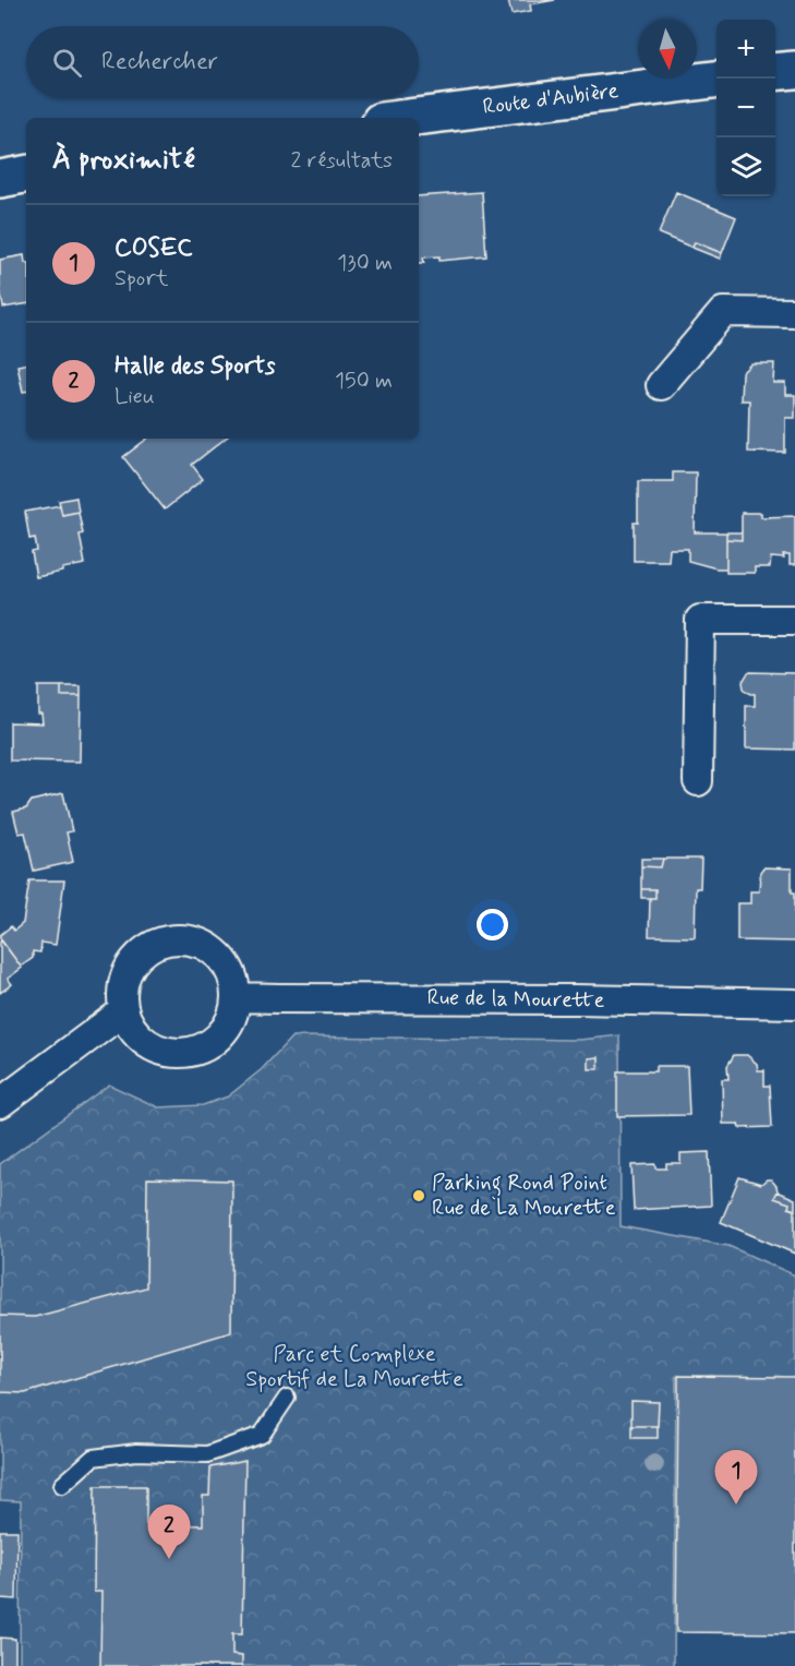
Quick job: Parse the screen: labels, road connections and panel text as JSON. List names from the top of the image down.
{
  "streets": {
    "main road": ["Route d'Aubière"],
    "street": ["Rue de la Mourette"]
  },
  "parks": ["Parc et Complexe Sportif de La Mourette"],
  "places": ["Parking Rond Point Rue de La Mourette"],
  "north": "bottom",
  "page": {
    "map_buttons": ["+", "−"],
    "search": "Rechercher",
    "heading": ["À proximité", "2 résultats"],
    "list": [
      {
        "mark": "1",
        "name": "COSEC",
        "note": "Sport",
        "value": "130 m"
      },
      {
        "mark": "2",
        "name": "Halle des Sports",
        "note": "Lieu",
        "value": "150 m"
      }
    ],
    "pins": ["1", "2"]
  }
}
